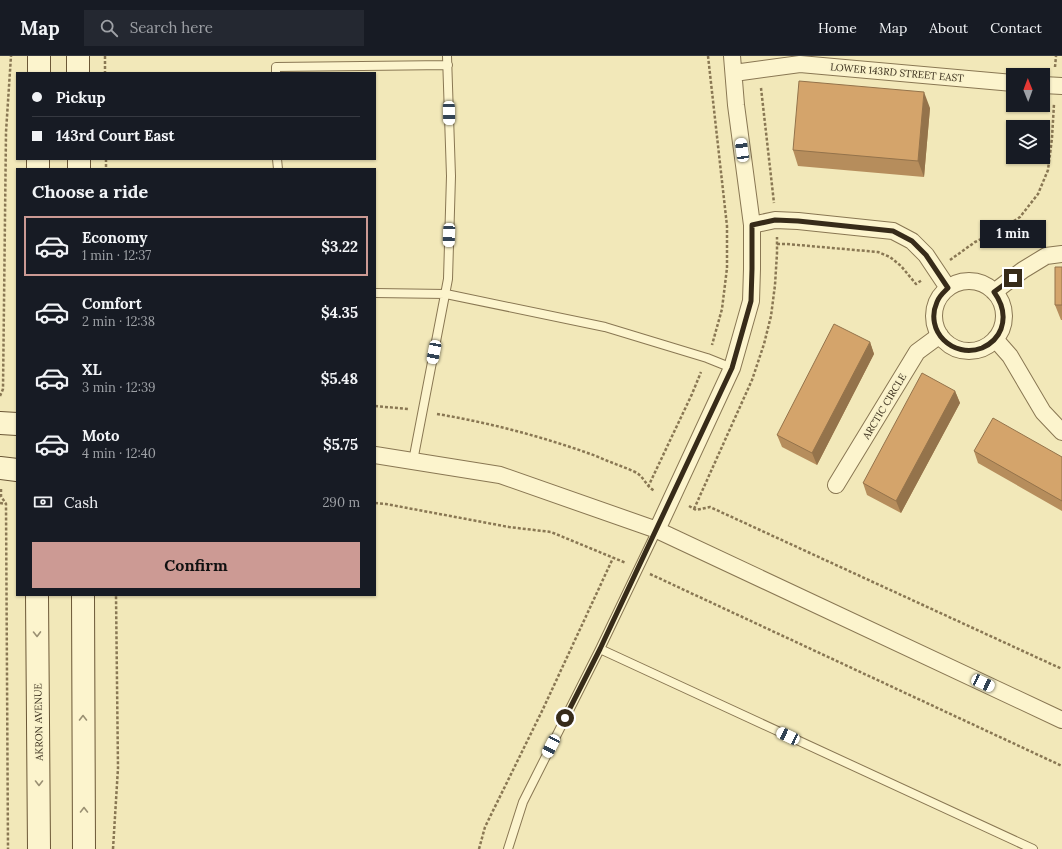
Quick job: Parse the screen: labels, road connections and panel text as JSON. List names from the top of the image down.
{
  "streets": {
    "street": ["LOWER 143RD STREET EAST", "ARCTIC CIRCLE", "AKRON AVENUE"]
  },
  "north": "top",
  "page": {
    "header": "Map",
    "search": "Search here",
    "nav": [
      "Home",
      "Map",
      "About",
      "Contact"
    ],
    "banner": ["Pickup", "143rd Court East"],
    "heading": "Choose a ride",
    "list": [
      {
        "name": "Economy",
        "note": "1 min · 12:37",
        "value": "$3.22"
      },
      {
        "name": "Comfort",
        "note": "2 min · 12:38",
        "value": "$4.35"
      },
      {
        "name": "XL",
        "note": "3 min · 12:39",
        "value": "$5.48"
      },
      {
        "name": "Moto",
        "note": "4 min · 12:40",
        "value": "$5.75"
      }
    ],
    "bubble": "1 min",
    "pay": ["Cash", "290 m"],
    "buttons": "Confirm"
  }
}
